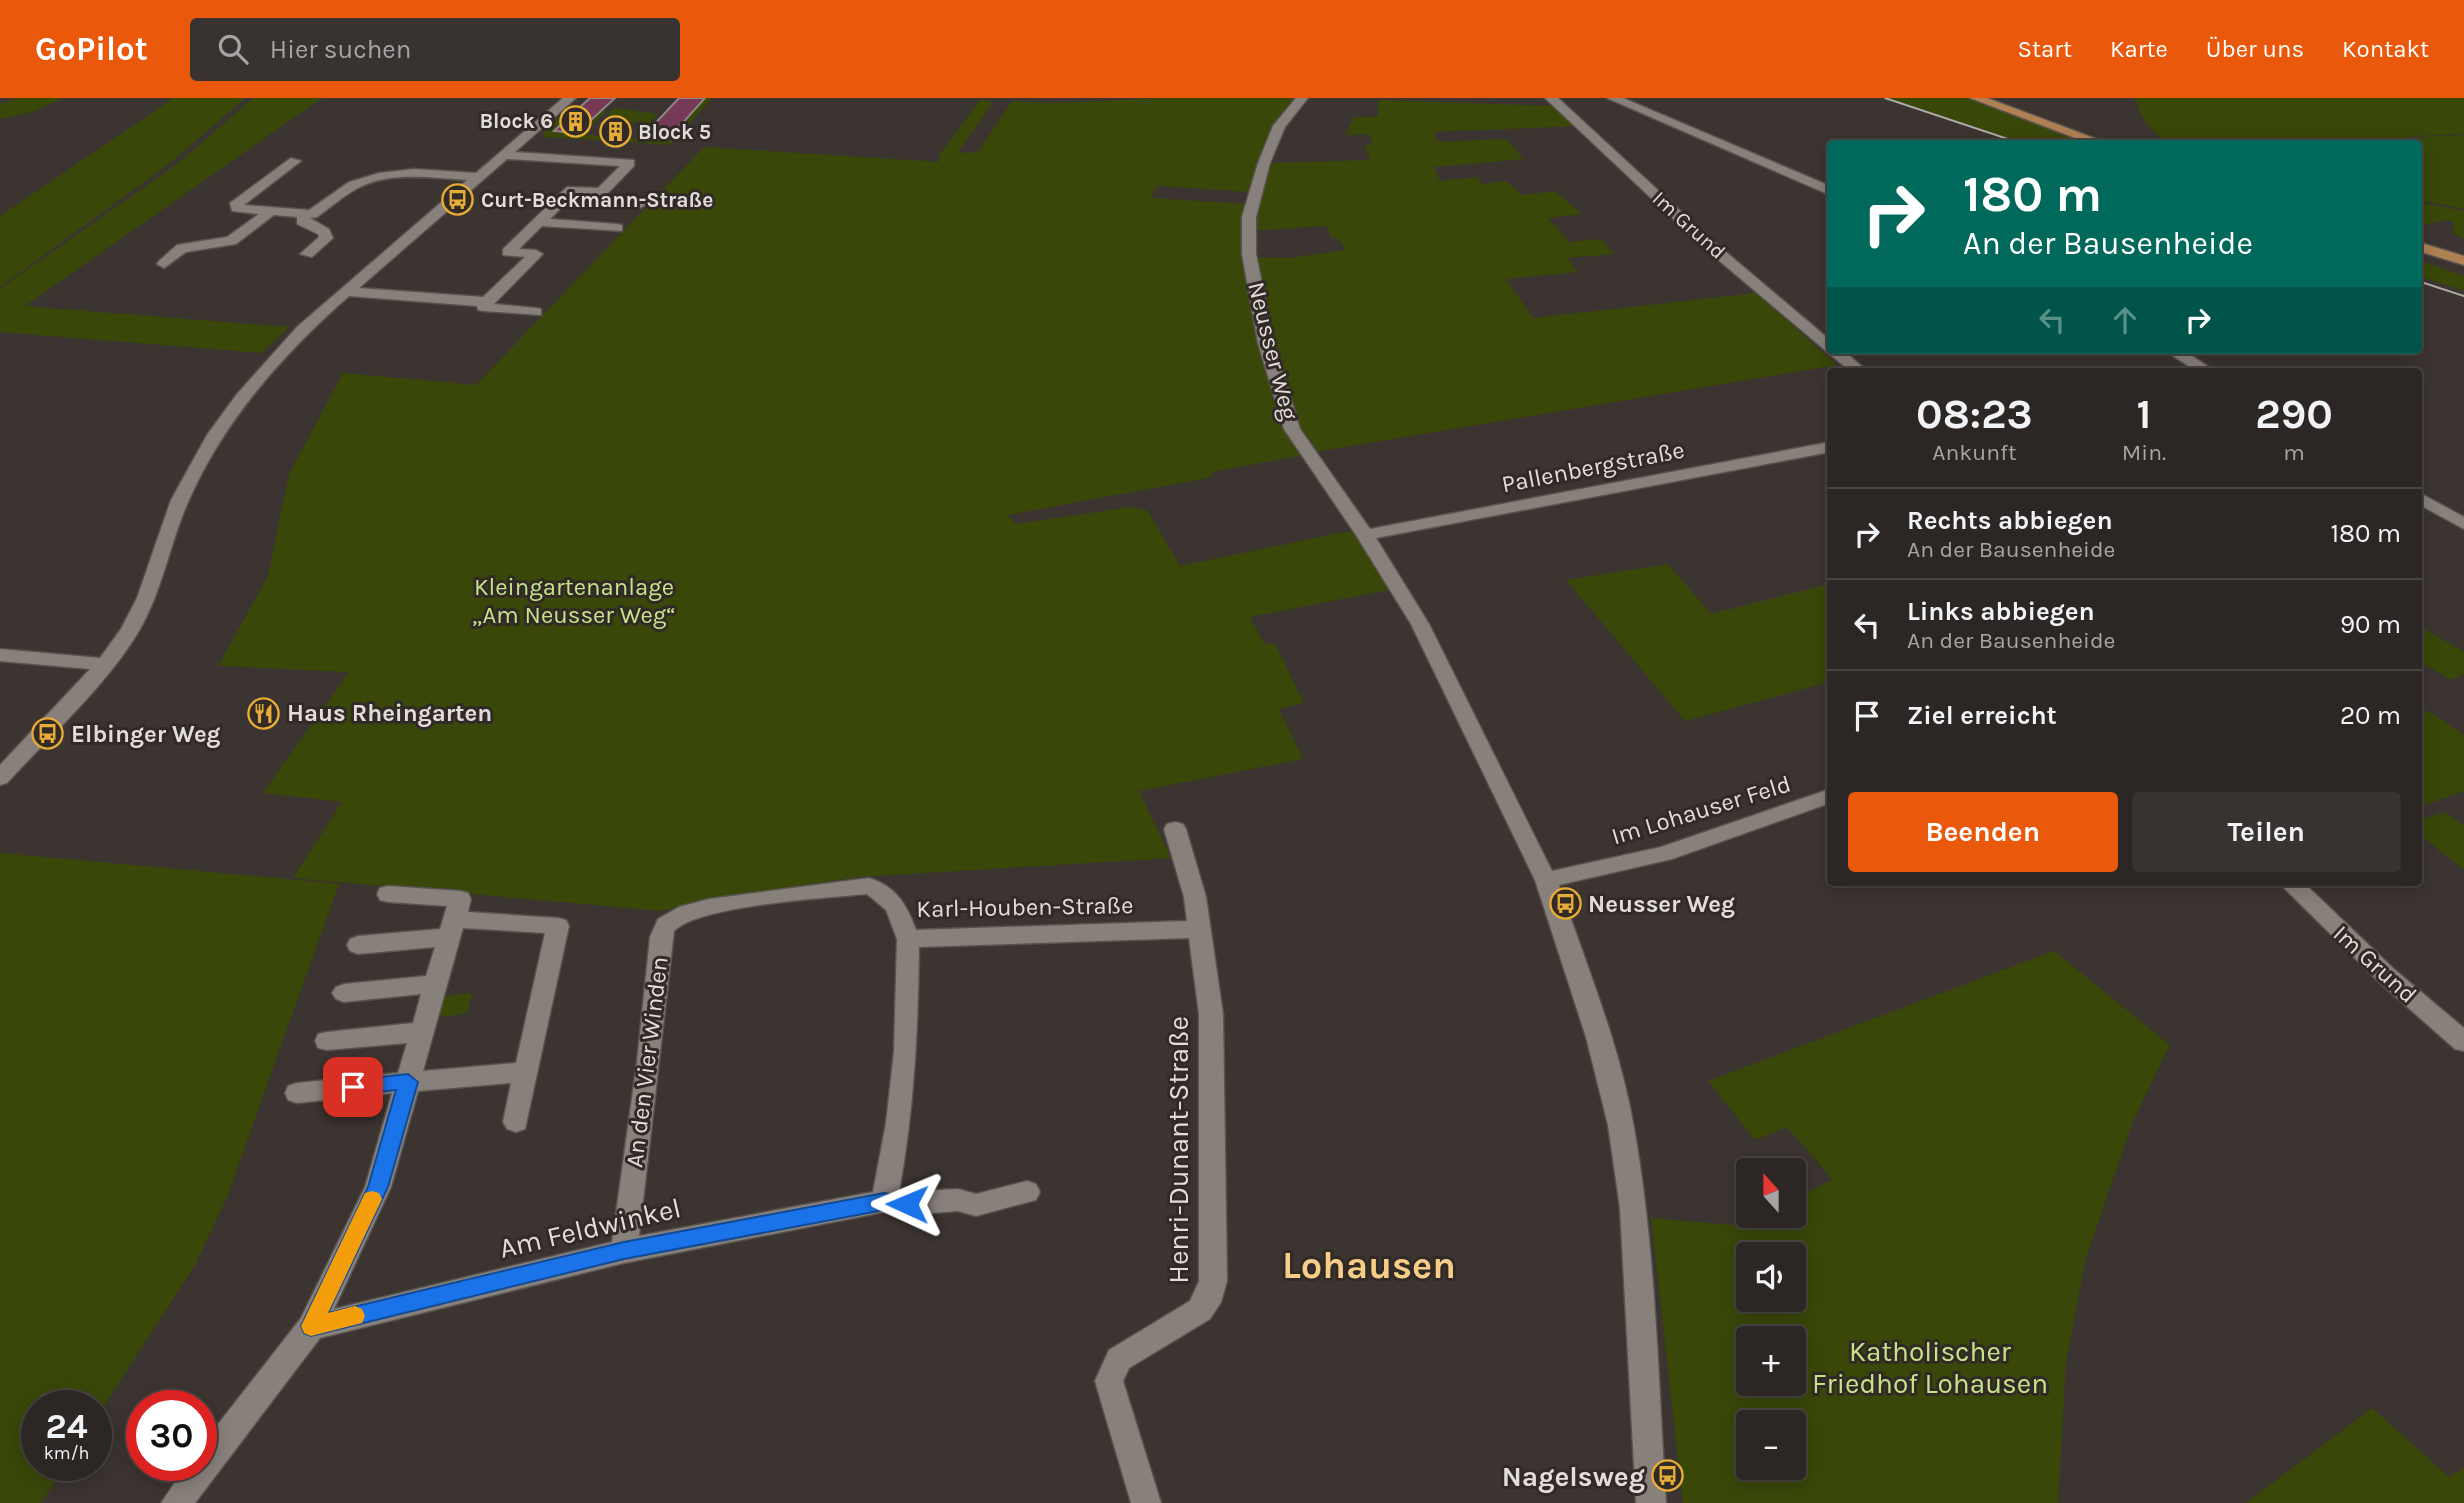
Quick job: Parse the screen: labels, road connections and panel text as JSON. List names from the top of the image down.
{
  "streets": {
    "street": [
      "Im Grund",
      "Neusser Weg",
      "Pallenbergstraße",
      "Im Lohauser Feld",
      "Karl-Houben-Straße",
      "An den Vier Winden",
      "Henri-Dunant-Straße",
      "Am Feldwinkel"
    ]
  },
  "crossings": [
    ["Neusser Weg", "Pallenbergstraße"],
    ["Neusser Weg", "Im Lohauser Feld"],
    ["Karl-Houben-Straße", "An den Vier Winden"],
    ["Karl-Houben-Straße", "Henri-Dunant-Straße"],
    ["An den Vier Winden", "Am Feldwinkel"]
  ],
  "districts": ["Lohausen"],
  "parks": ["Kleingartenanlage „Am Neusser Weg“", "Katholischer Friedhof Lohausen"],
  "places": {
    "building": ["Block 6", "Block 5"],
    "bus stop": [
      "Curt-Beckmann-Straße",
      "Elbinger Weg",
      "Neusser Weg",
      "Nagelsweg"
    ],
    "restaurant": ["Haus Rheingarten"]
  },
  "north": "top",
  "page": {
    "header": "GoPilot",
    "search": "Hier suchen",
    "nav": [
      "Start",
      "Karte",
      "Über uns",
      "Kontakt"
    ],
    "turn": ["180 m", "An der Bausenheide"],
    "eta": [
      "08:23",
      "Ankunft",
      "1",
      "Min.",
      "290",
      "m"
    ],
    "list": [
      {
        "name": "Rechts abbiegen",
        "note": "An der Bausenheide",
        "value": "180 m"
      },
      {
        "name": "Links abbiegen",
        "note": "An der Bausenheide",
        "value": "90 m"
      },
      {
        "name": "Ziel erreicht",
        "value": "20 m"
      }
    ],
    "buttons": ["Beenden", "Teilen"],
    "map_buttons": ["+", "−"],
    "speed": "24 km/h",
    "limit": "30"
  }
}
